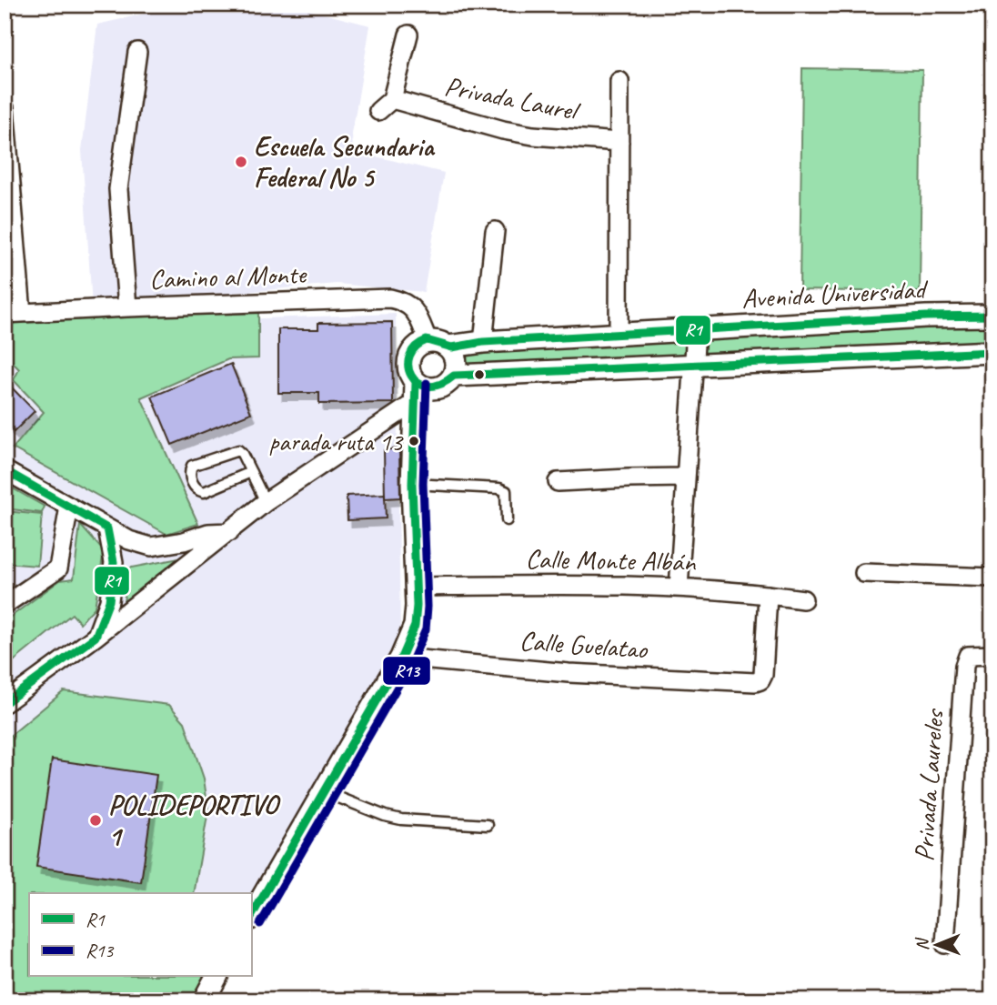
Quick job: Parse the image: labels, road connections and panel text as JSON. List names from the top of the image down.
{
  "streets": {
    "street": [
      "Privada Laurel",
      "Camino al Monte",
      "Avenida Universidad",
      "Calle Monte Albán",
      "Calle Guelatao",
      "Privada Laureles"
    ]
  },
  "crossings": [
    ["Camino al Monte", "Avenida Universidad"],
    ["Calle Monte Albán", "Calle Guelatao"]
  ],
  "places": ["Escuela Secundaria Federal No 5", "parada ruta 13", "POLIDEPORTIVO 1"],
  "lines": ["transit line R1", "transit line R13"],
  "legend": ["R1", "R13"],
  "north": "left"
}
